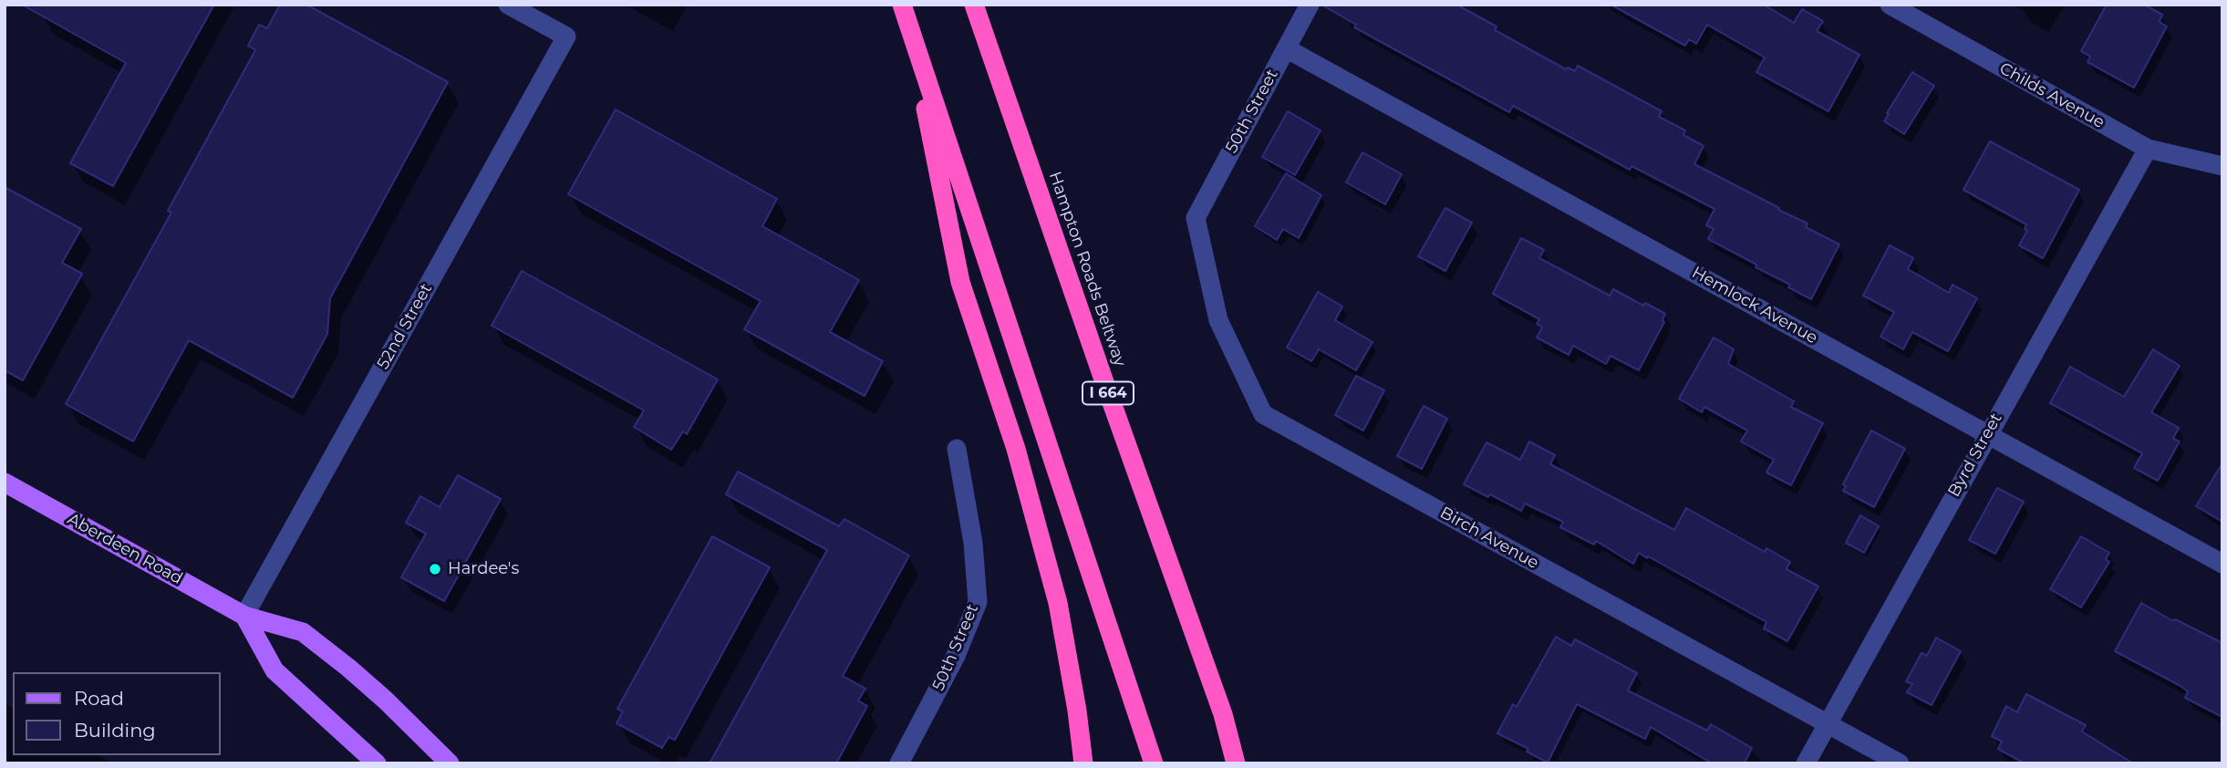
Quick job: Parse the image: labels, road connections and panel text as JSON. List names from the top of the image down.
{
  "streets": {
    "highway": ["Hampton Roads Beltway", "I 664"],
    "main road": ["Aberdeen Road"],
    "street": [
      "Childs Avenue",
      "50th Street",
      "Hemlock Avenue",
      "52nd Street",
      "Byrd Street",
      "Birch Avenue"
    ]
  },
  "crossings": [
    ["Childs Avenue", "Byrd Street"],
    ["50th Street", "Hemlock Avenue"],
    ["50th Street", "Birch Avenue"],
    ["Hemlock Avenue", "Byrd Street"],
    ["52nd Street", "Aberdeen Road"],
    ["Byrd Street", "Birch Avenue"]
  ],
  "places": ["Hardee's"],
  "legend": ["Road", "Building"]
}
